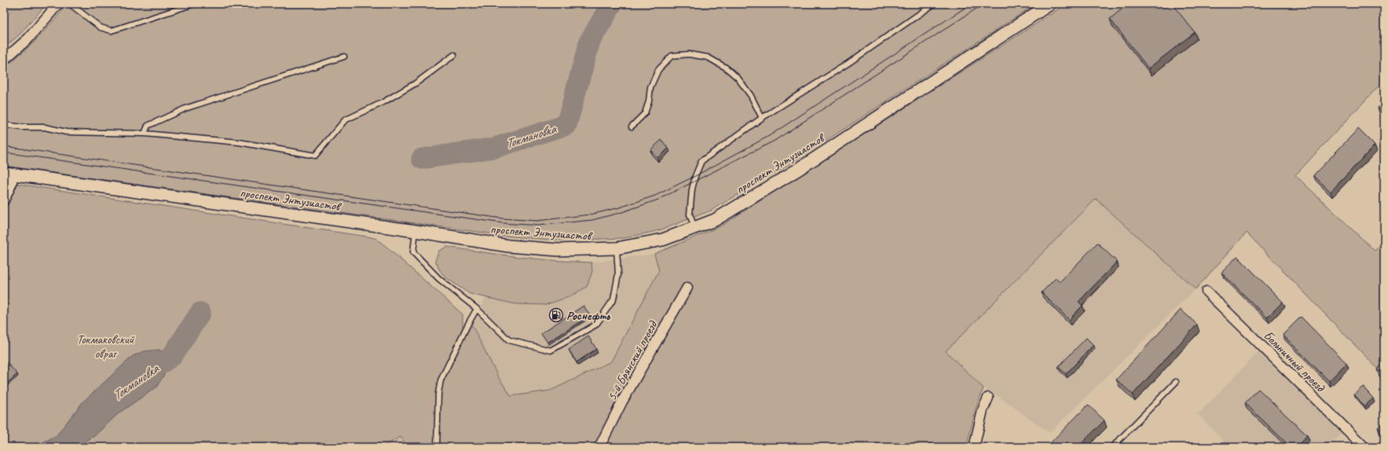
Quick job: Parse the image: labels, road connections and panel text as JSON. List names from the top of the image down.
{
  "streets": {
    "street": ["проспект Энтузиастов", "5-й Брянский проезд", "Больничный проезд"]
  },
  "water": ["Токмановка"],
  "parks": ["Токмаковский овраг"],
  "places": {
    "fuel station": ["Роснефть"]
  }
}
